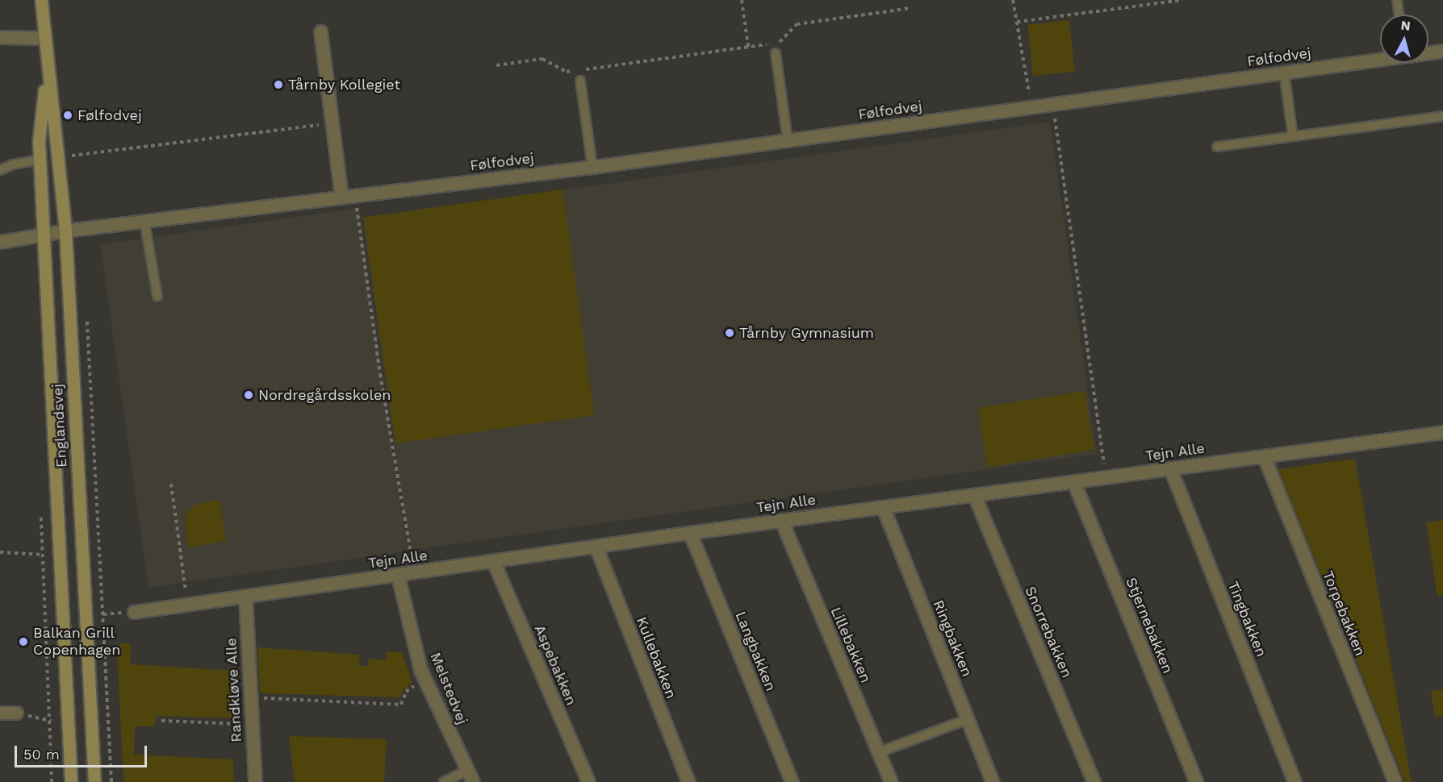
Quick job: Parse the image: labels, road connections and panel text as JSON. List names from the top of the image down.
{
  "streets": {
    "street": [
      "Følfodvej",
      "Englandsvej",
      "Tejn Alle",
      "Torpebakken",
      "Tingbakken",
      "Stjernebakken",
      "Snorrebakken",
      "Ringbakken",
      "Lillebakken",
      "Langbakken",
      "Kullebakken",
      "Aspebakken",
      "Melstedvej",
      "Randkløve Alle"
    ]
  },
  "crossings": [
    ["Følfodvej", "Englandsvej"],
    ["Tejn Alle", "Torpebakken"],
    ["Tejn Alle", "Tingbakken"],
    ["Tejn Alle", "Stjernebakken"],
    ["Tejn Alle", "Snorrebakken"],
    ["Tejn Alle", "Ringbakken"],
    ["Tejn Alle", "Lillebakken"],
    ["Tejn Alle", "Langbakken"],
    ["Tejn Alle", "Kullebakken"],
    ["Tejn Alle", "Aspebakken"],
    ["Tejn Alle", "Melstedvej"],
    ["Tejn Alle", "Randkløve Alle"]
  ],
  "places": [
    "Tårnby Kollegiet",
    "Følfodvej",
    "Tårnby Gymnasium",
    "Nordregårdsskolen",
    "Balkan Grill Copenhagen"
  ],
  "scale_bar": "50 m",
  "north": "top"
}
